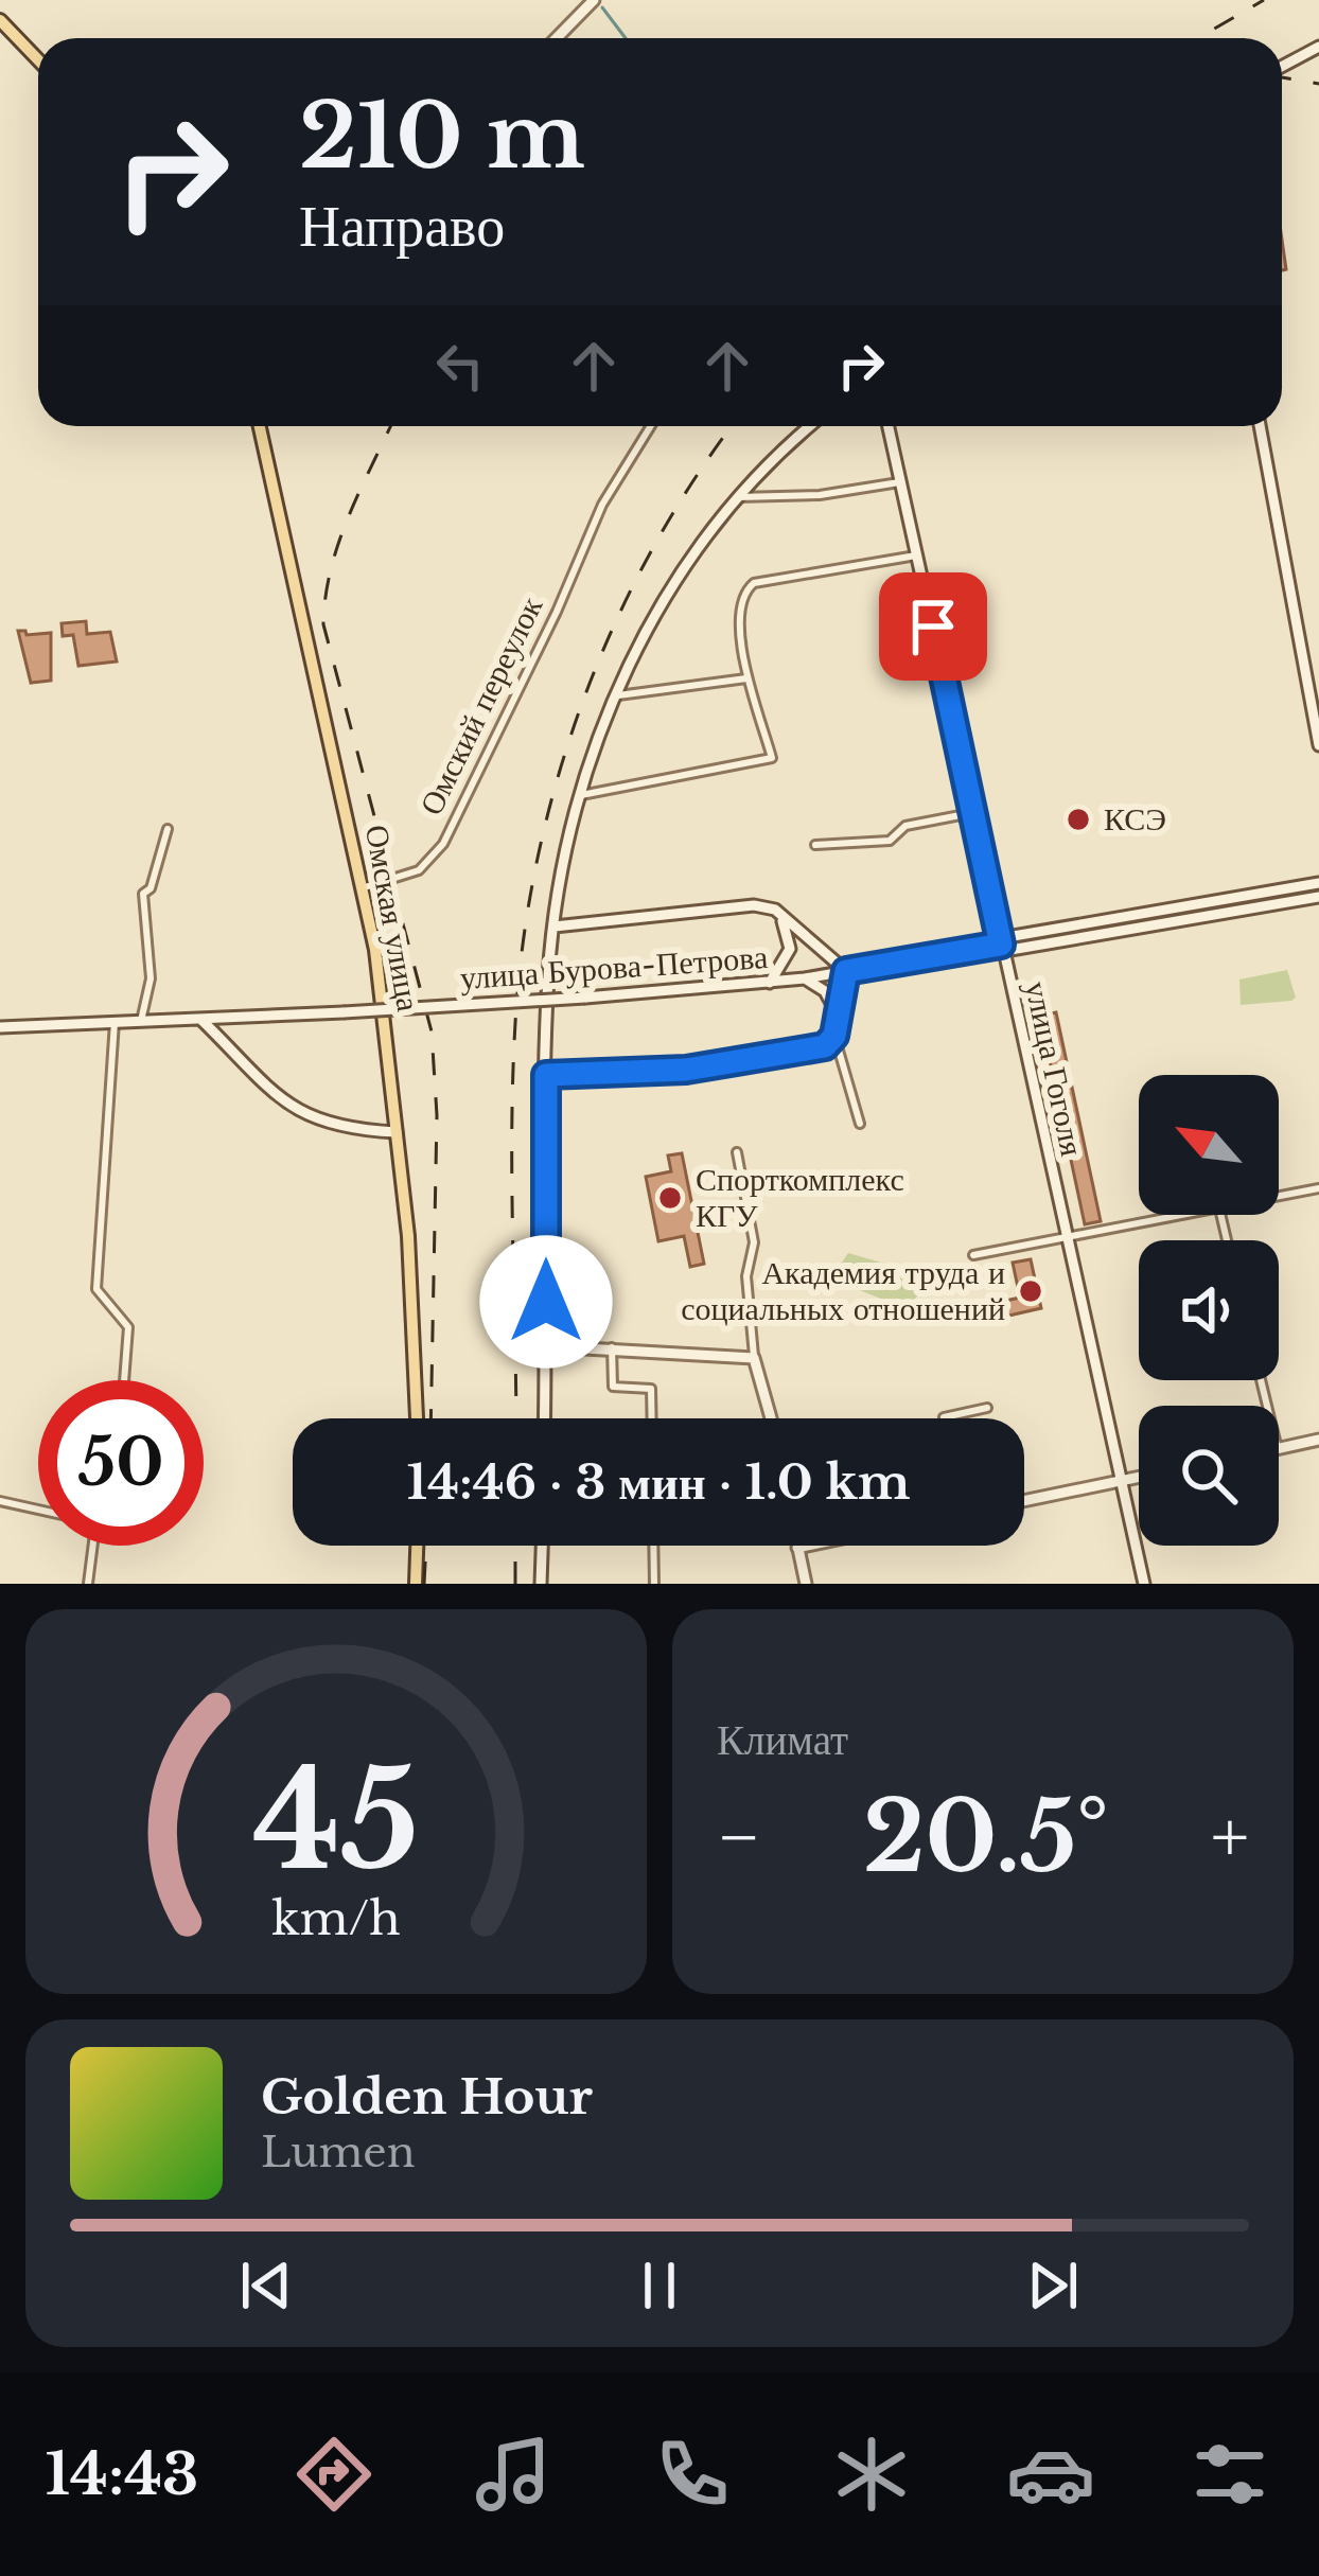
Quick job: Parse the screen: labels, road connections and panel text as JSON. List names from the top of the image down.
{
  "streets": {
    "main road": ["Омская улица", "улица Бурова-Петрова", "улица Гоголя"],
    "street": ["Омский переулок"]
  },
  "crossings": [
    ["Омский переулок", "Омская улица"],
    ["улица Бурова-Петрова", "улица Гоголя"]
  ],
  "places": ["КСЭ", "Спорткомплекс КГУ", "Академия труда и социальных отношений"],
  "north": "top left",
  "page": {
    "turn": ["210 m", "Направо"],
    "limit": "50",
    "trip": "14:46 · 3 мин · 1.0 km",
    "tile": "Климат",
    "heat": ["−", "20.5°", "+"],
    "song": ["Golden Hour", "Lumen"],
    "tabs": "14:43",
    "gauge": ["45", "km/h"]
  }
}
